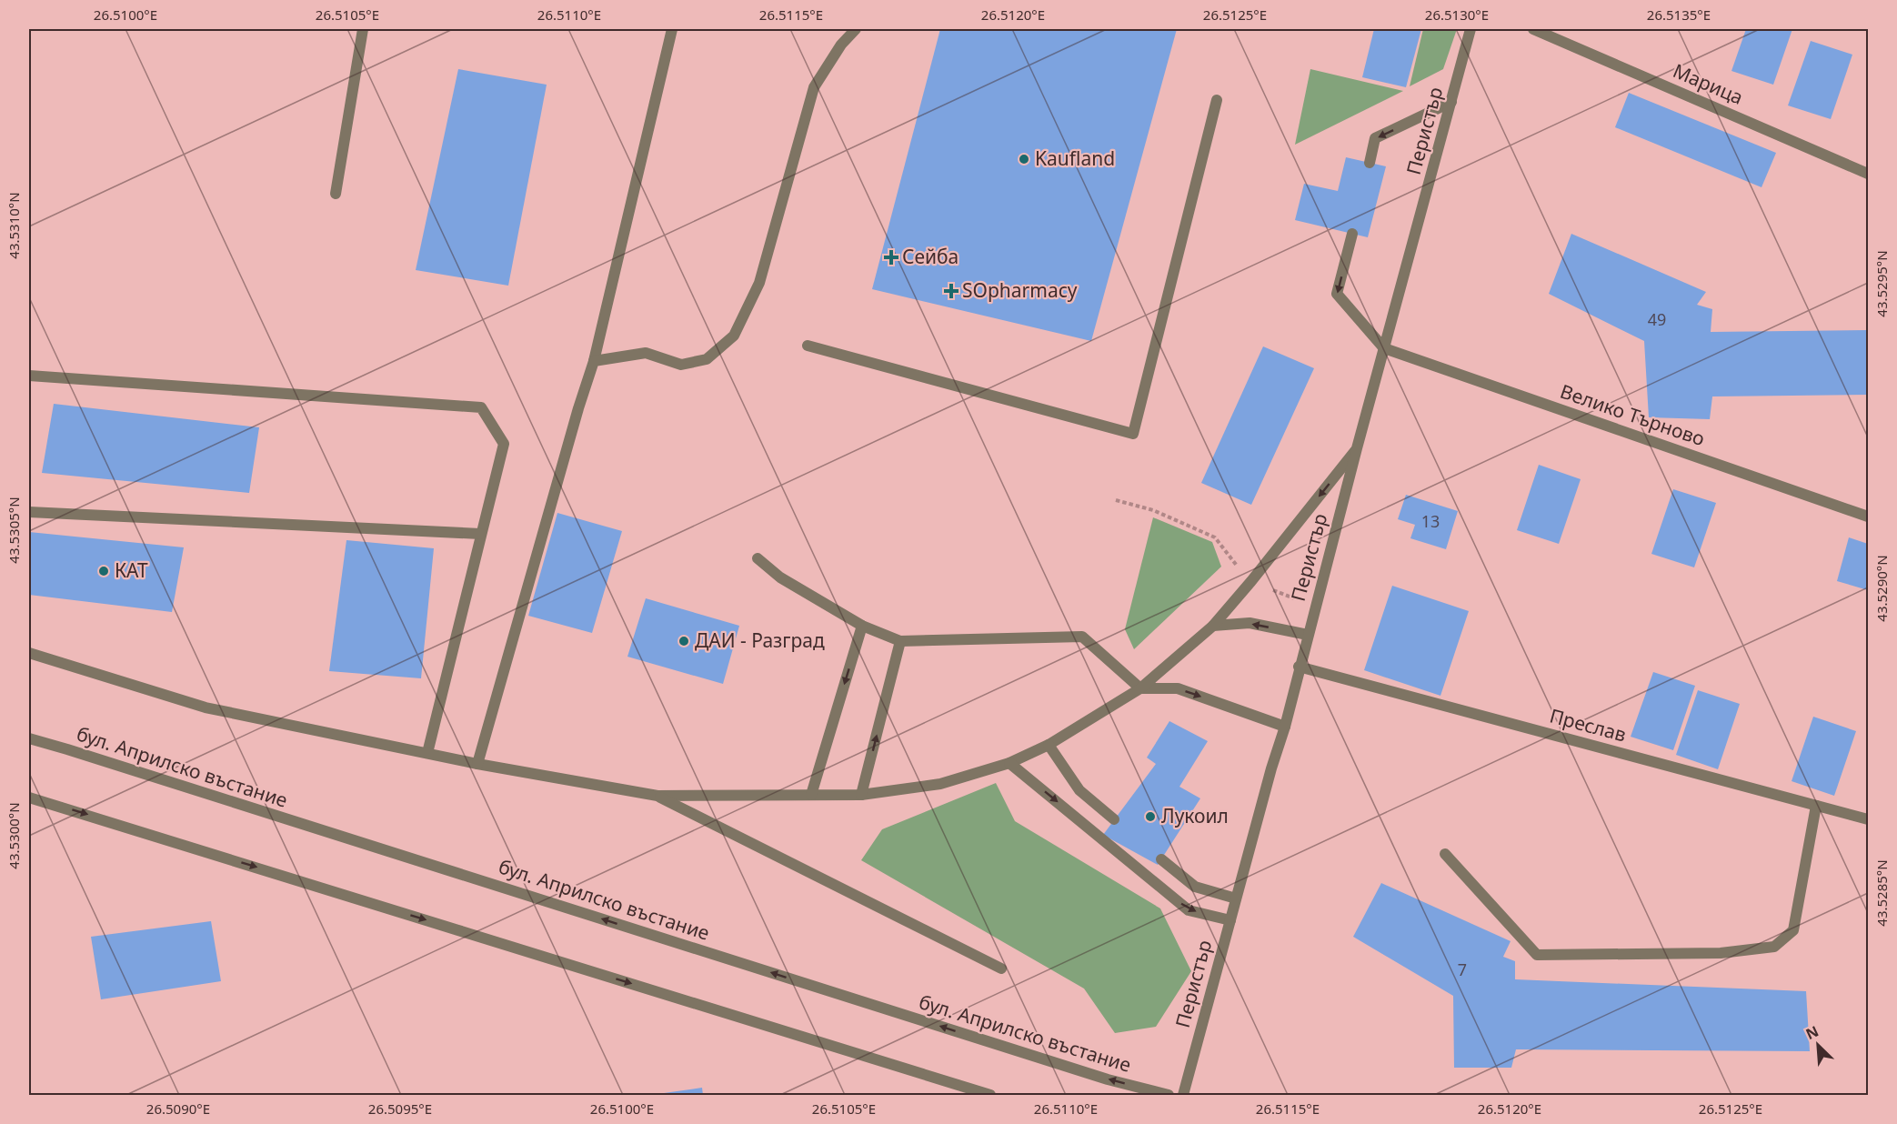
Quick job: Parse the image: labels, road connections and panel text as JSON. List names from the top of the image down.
{
  "streets": {
    "street": [
      "Марица",
      "Перистър",
      "Велико Търново",
      "Преслав",
      "бул. Априлско въстание"
    ]
  },
  "crossings": [
    ["Перистър", "Велико Търново"],
    ["Перистър", "Преслав"]
  ],
  "places": {
    "other": [
      "Kaufland",
      "КАТ",
      "ДАИ - Разград",
      "Лукоил"
    ],
    "health": ["Сейба", "SOpharmacy"]
  },
  "house_numbers": ["49", "13", "7"],
  "north": "top left",
  "coordinates": [
    "26.5100°E",
    "26.5105°E",
    "26.5110°E",
    "26.5115°E",
    "26.5120°E",
    "26.5125°E",
    "26.5130°E",
    "26.5135°E",
    "43.5310°N",
    "43.5295°N",
    "43.5305°N",
    "43.5290°N",
    "43.5300°N",
    "43.5285°N",
    "26.5090°E",
    "26.5095°E"
  ]
}
